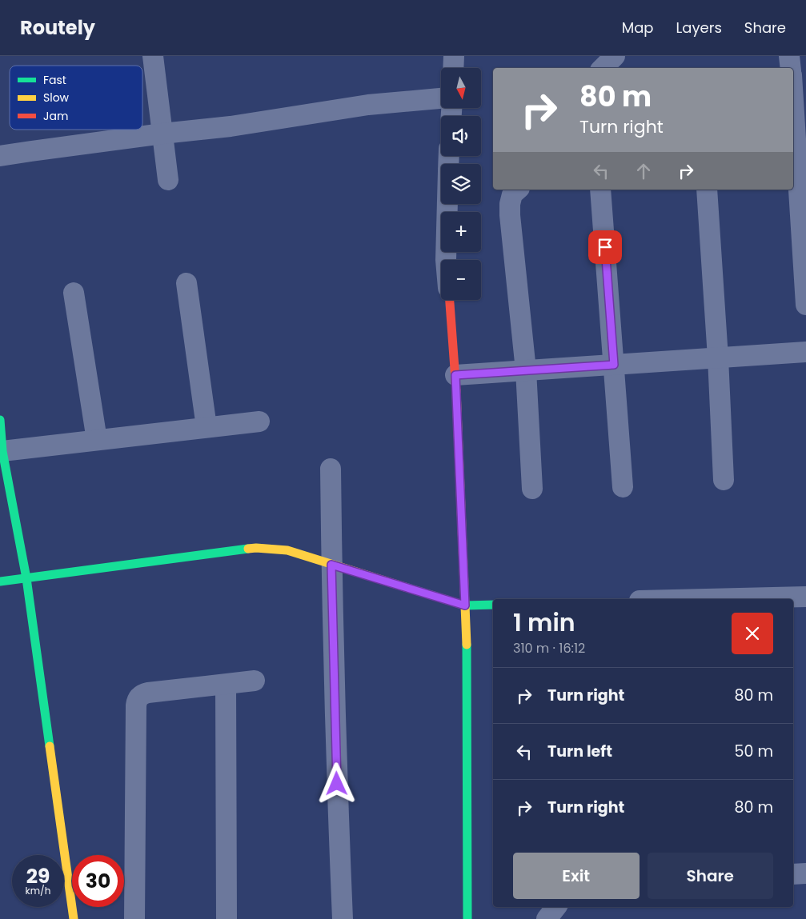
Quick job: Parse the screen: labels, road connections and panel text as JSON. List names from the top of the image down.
{
  "legend": ["Fast", "Slow", "Jam"],
  "north": "bottom",
  "page": {
    "header": "Routely",
    "nav": ["Map", "Layers", "Share"],
    "map_buttons": ["+", "−"],
    "turn": ["80 m", "Turn right"],
    "heading": ["1 min", "310 m · 16:12"],
    "list": [
      {
        "name": "Turn right",
        "value": "80 m"
      },
      {
        "name": "Turn left",
        "value": "50 m"
      },
      {
        "name": "Turn right",
        "value": "80 m"
      }
    ],
    "buttons": ["Exit", "Share"],
    "speed": "29 km/h",
    "limit": "30"
  }
}
